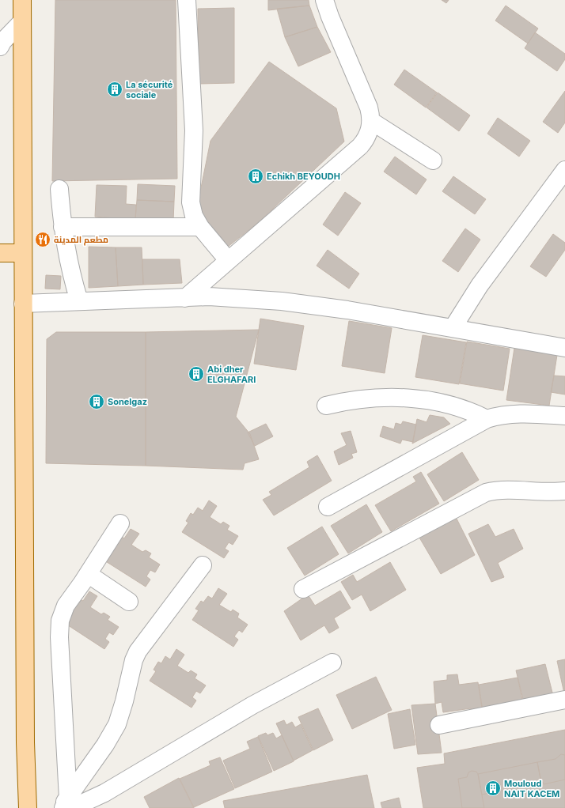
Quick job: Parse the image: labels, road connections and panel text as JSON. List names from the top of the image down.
{
  "places": {
    "building": [
      "La sécurité sociale",
      "Echikh BEYOUDH",
      "Abi dher ELGHAFARI",
      "Sonelgaz",
      "Mouloud NAIT KACEM"
    ],
    "restaurant": ["مطعم المدينة"]
  }
}
